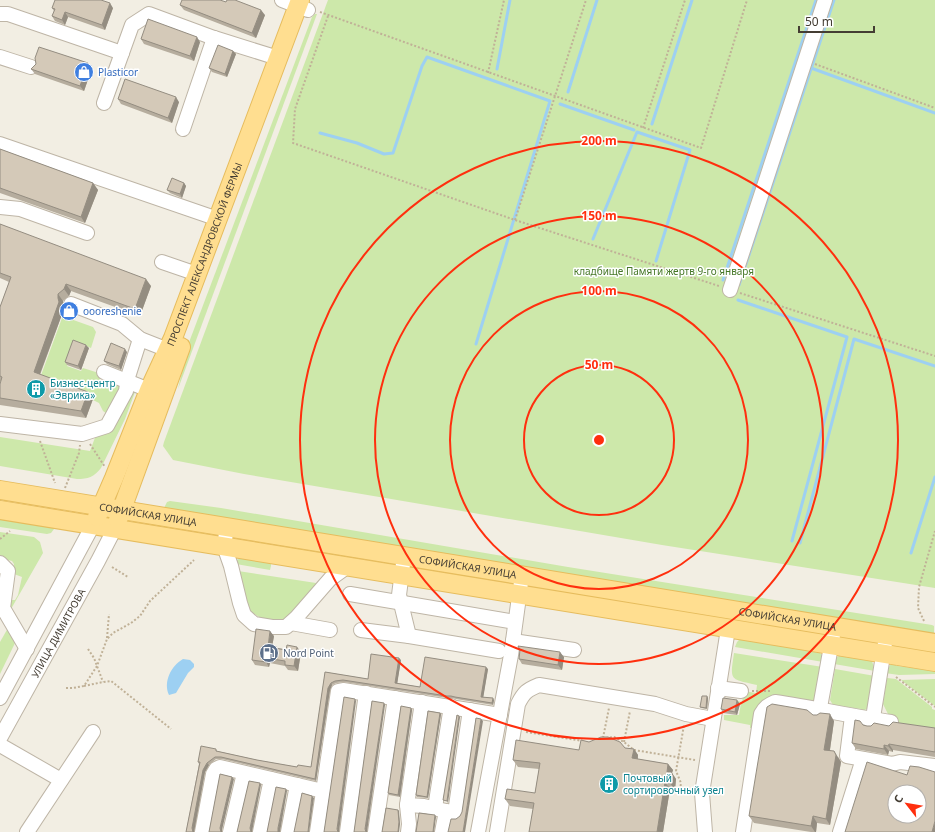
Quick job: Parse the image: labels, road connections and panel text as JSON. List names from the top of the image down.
{
  "streets": {
    "main road": ["ПРОСПЕКТ АЛЕКСАНДРОВСКОЙ ФЕРМЫ", "СОФИЙСКАЯ УЛИЦА"],
    "street": ["УЛИЦА ДИМИТРОВА"]
  },
  "crossings": [
    ["ПРОСПЕКТ АЛЕКСАНДРОВСКОЙ ФЕРМЫ", "СОФИЙСКАЯ УЛИЦА"],
    ["ПРОСПЕКТ АЛЕКСАНДРОВСКОЙ ФЕРМЫ", "УЛИЦА ДИМИТРОВА"],
    ["СОФИЙСКАЯ УЛИЦА", "УЛИЦА ДИМИТРОВА"]
  ],
  "parks": ["кладбище Памяти жертв 9-го января"],
  "places": {
    "shop": ["Plasticor", "oooreshenie"],
    "building": ["Бизнес-центр «Эврика»", "Почтовый сортировочный узел"],
    "fuel station": ["Nord Point"]
  },
  "scale_bar": "50 m",
  "north": "top left",
  "rings": [
    "200 m",
    "150 m",
    "100 m",
    "50 m"
  ]
}
